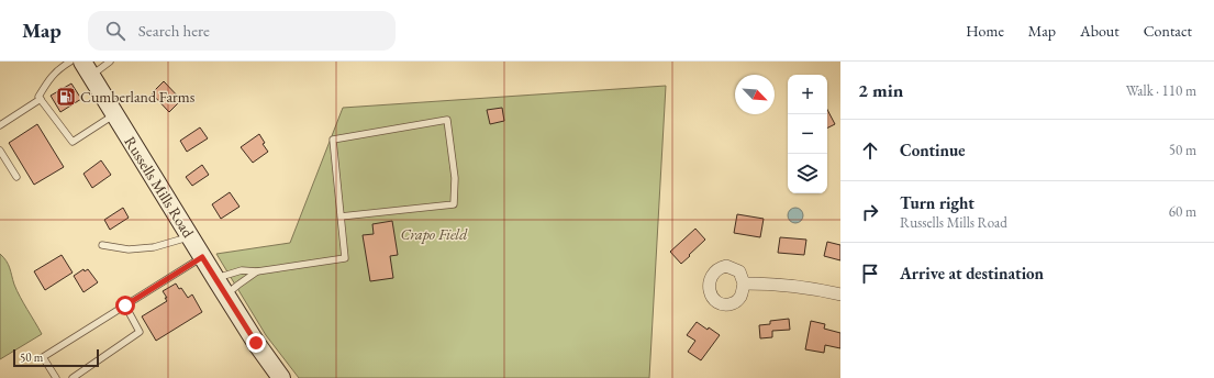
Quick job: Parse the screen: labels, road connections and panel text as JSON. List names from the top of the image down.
{
  "streets": {
    "main road": ["Russells Mills Road"]
  },
  "parks": ["Crapo Field"],
  "places": {
    "fuel station": ["Cumberland Farms"]
  },
  "scale_bar": "50 m",
  "north": "bottom right",
  "page": {
    "header": "Map",
    "search": "Search here",
    "nav": [
      "Home",
      "Map",
      "About",
      "Contact"
    ],
    "heading": ["2 min", "Walk · 110 m"],
    "map_buttons": ["+", "−"],
    "list": [
      ["Continue", "50 m"],
      ["Turn right", "Russells Mills Road", "60 m"],
      "Arrive at destination"
    ],
    "scale": "50 m"
  }
}
